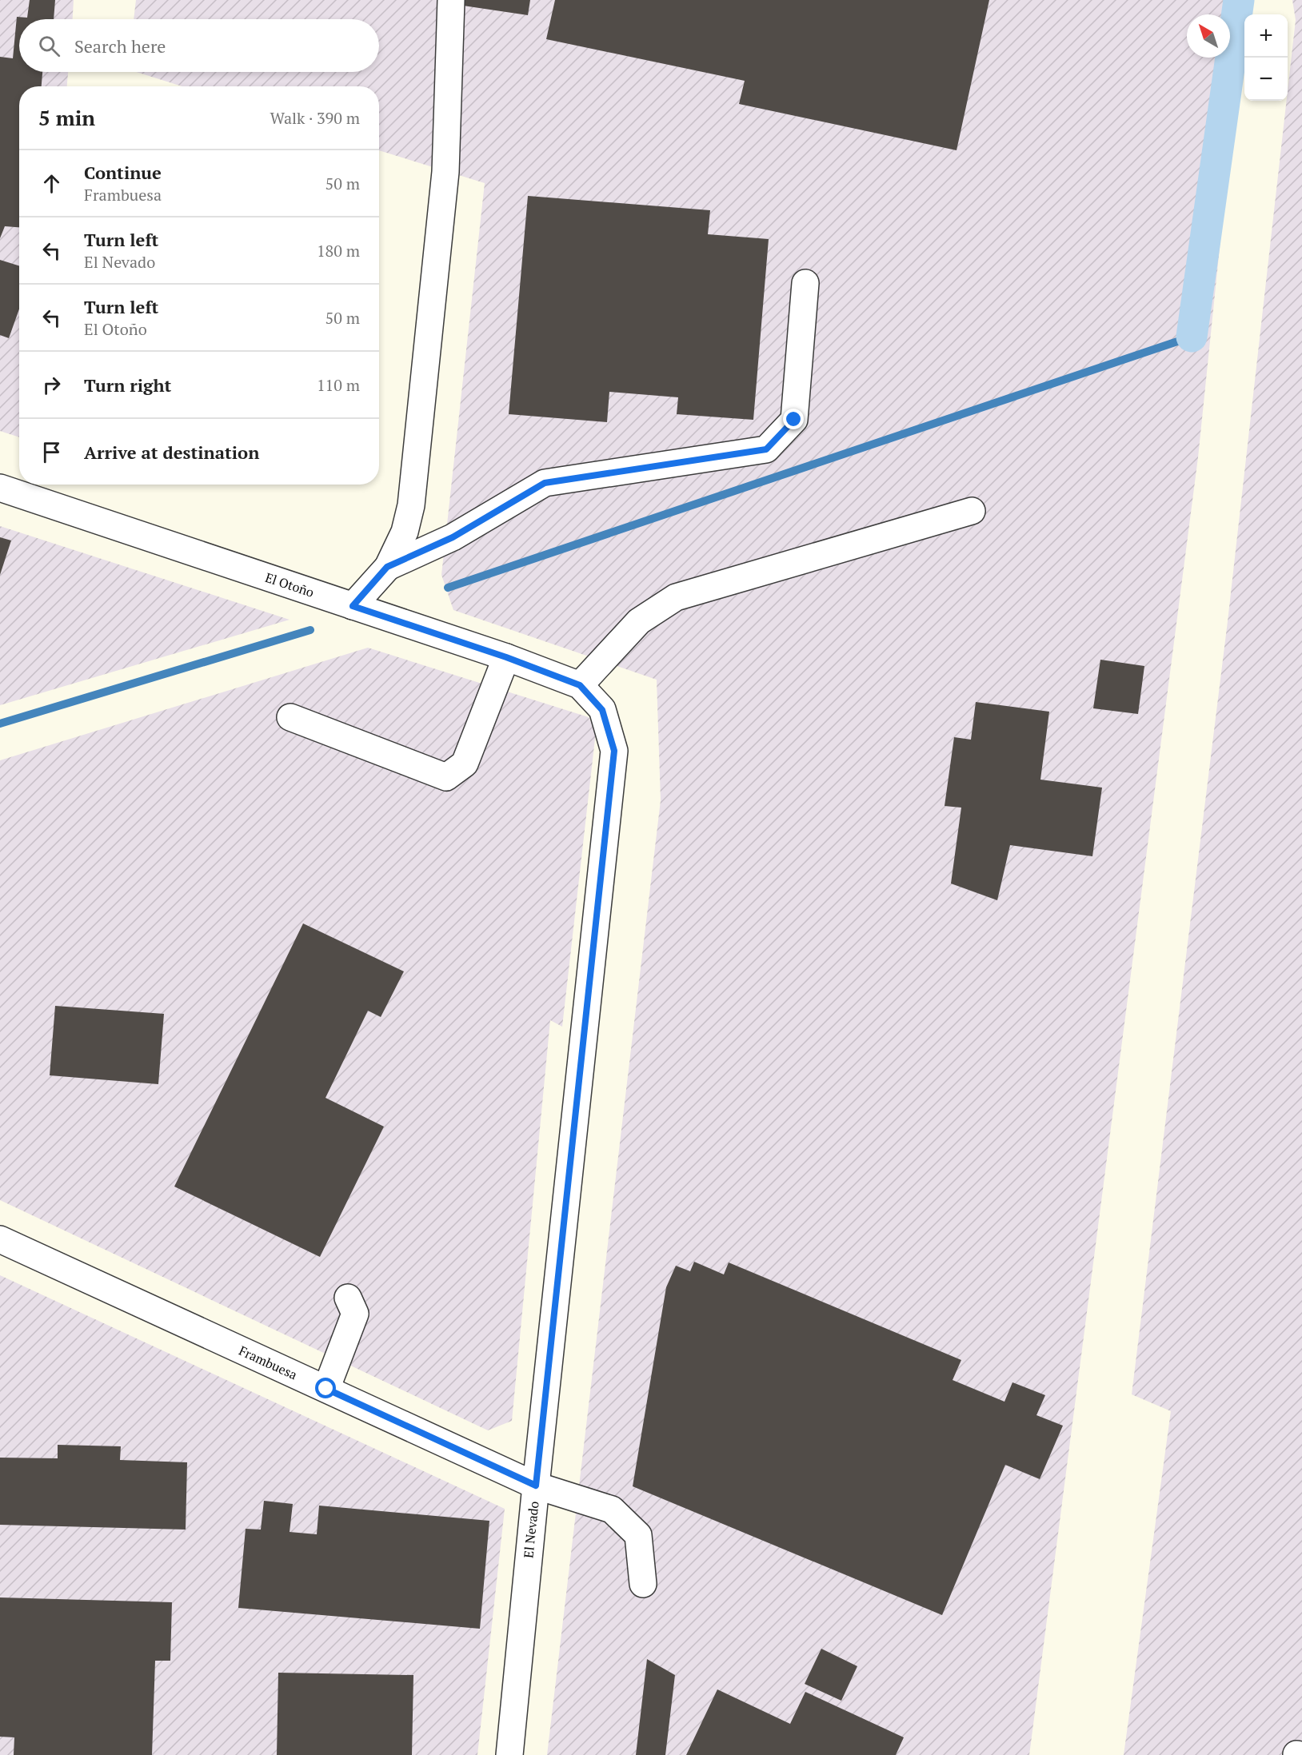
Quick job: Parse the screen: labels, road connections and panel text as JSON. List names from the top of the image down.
{
  "streets": {
    "street": ["El Otoño", "Frambuesa", "El Nevado"]
  },
  "crossings": [
    ["El Otoño", "El Nevado"],
    ["Frambuesa", "El Nevado"]
  ],
  "north": "top left",
  "page": {
    "map_buttons": ["+", "−"],
    "search": "Search here",
    "heading": ["5 min", "Walk · 390 m"],
    "list": [
      ["Continue", "Frambuesa", "50 m"],
      ["Turn left", "El Nevado", "180 m"],
      ["Turn left", "El Otoño", "50 m"],
      ["Turn right", "110 m"],
      "Arrive at destination"
    ]
  }
}
